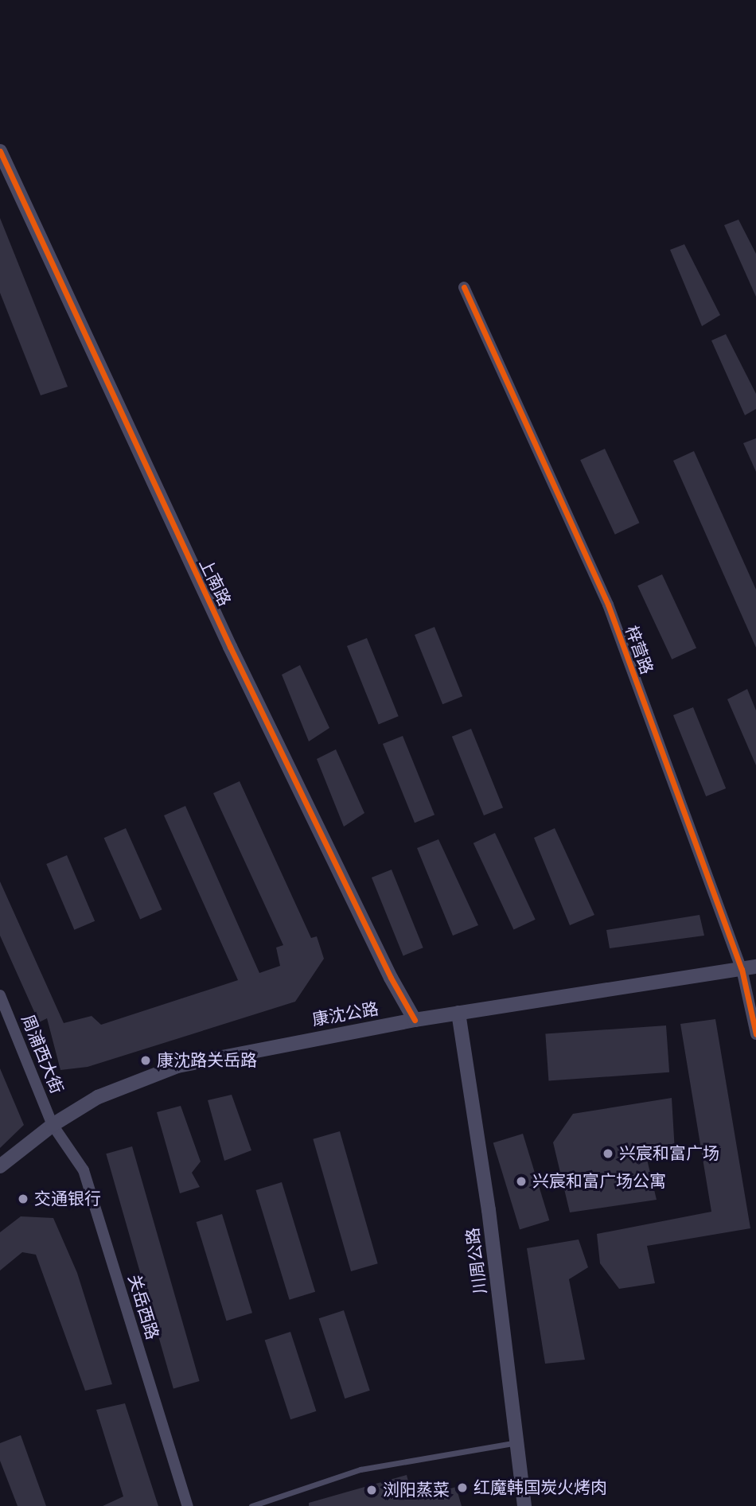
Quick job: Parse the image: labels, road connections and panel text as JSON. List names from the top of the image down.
{
  "streets": {
    "street": [
      "上南路",
      "梓营路",
      "康沈公路",
      "周浦西大街",
      "川周公路",
      "关岳西路"
    ]
  },
  "crossings": [
    ["上南路", "康沈公路"],
    ["梓营路", "康沈公路"],
    ["康沈公路", "周浦西大街"],
    ["康沈公路", "川周公路"],
    ["康沈公路", "关岳西路"],
    ["周浦西大街", "关岳西路"]
  ],
  "places": [
    "康沈路关岳路",
    "兴宸和富广场",
    "兴宸和富广场公寓",
    "交通银行",
    "红魔韩国炭火烤肉",
    "浏阳蒸菜"
  ]
}
